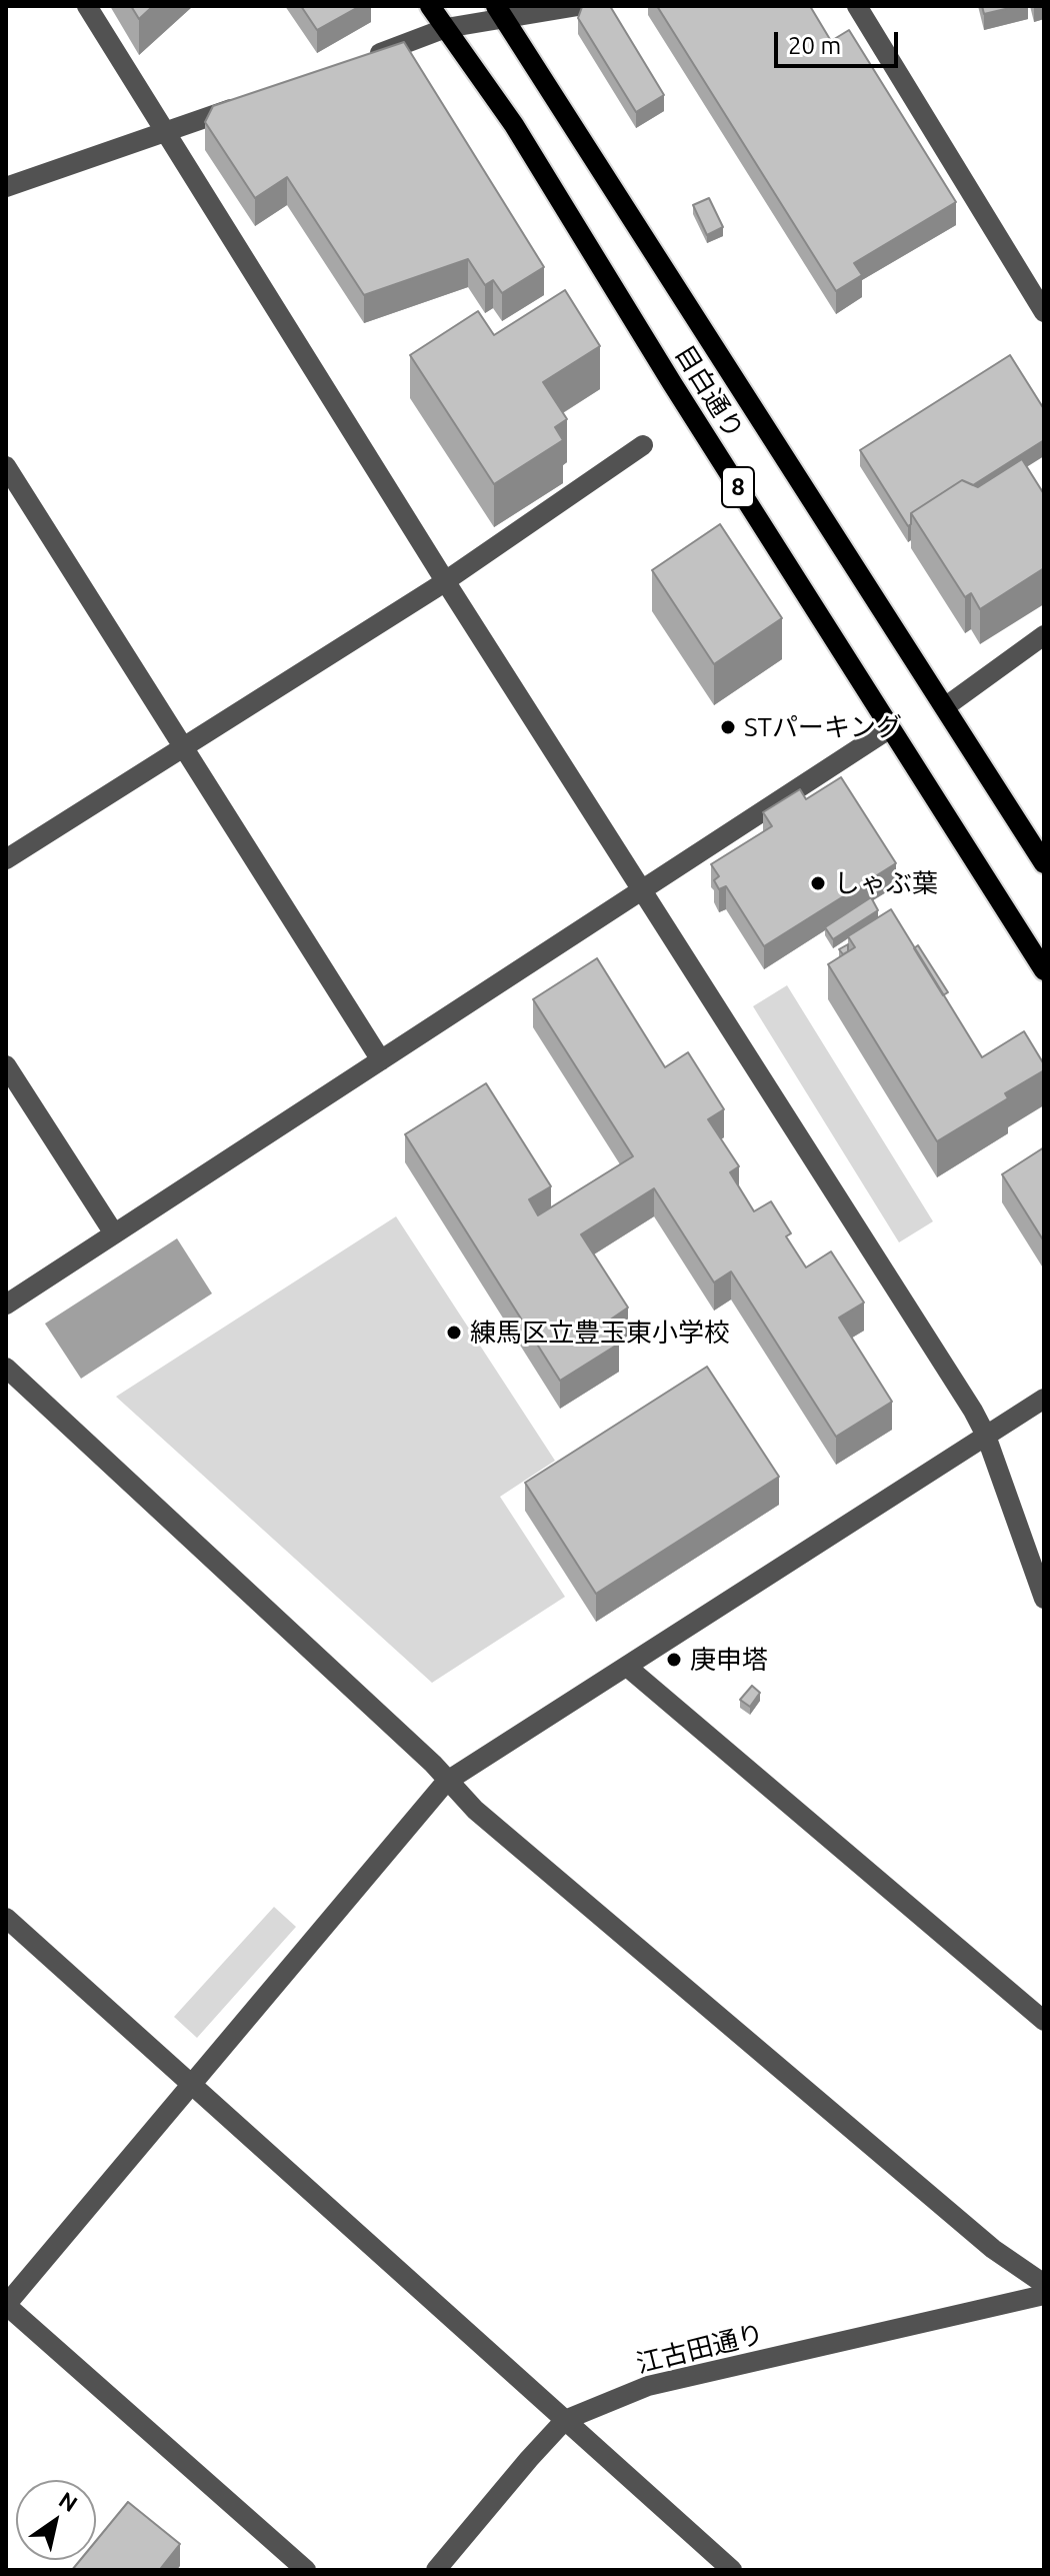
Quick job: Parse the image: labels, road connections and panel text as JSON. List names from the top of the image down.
{
  "streets": {
    "main road": ["目白通り", "8"],
    "street": ["江古田通り"]
  },
  "places": [
    "STパーキング",
    "しゃぶ葉",
    "練馬区立豊玉東小学校",
    "庚申塔"
  ],
  "scale_bar": "20 m",
  "north": "top right"
}
